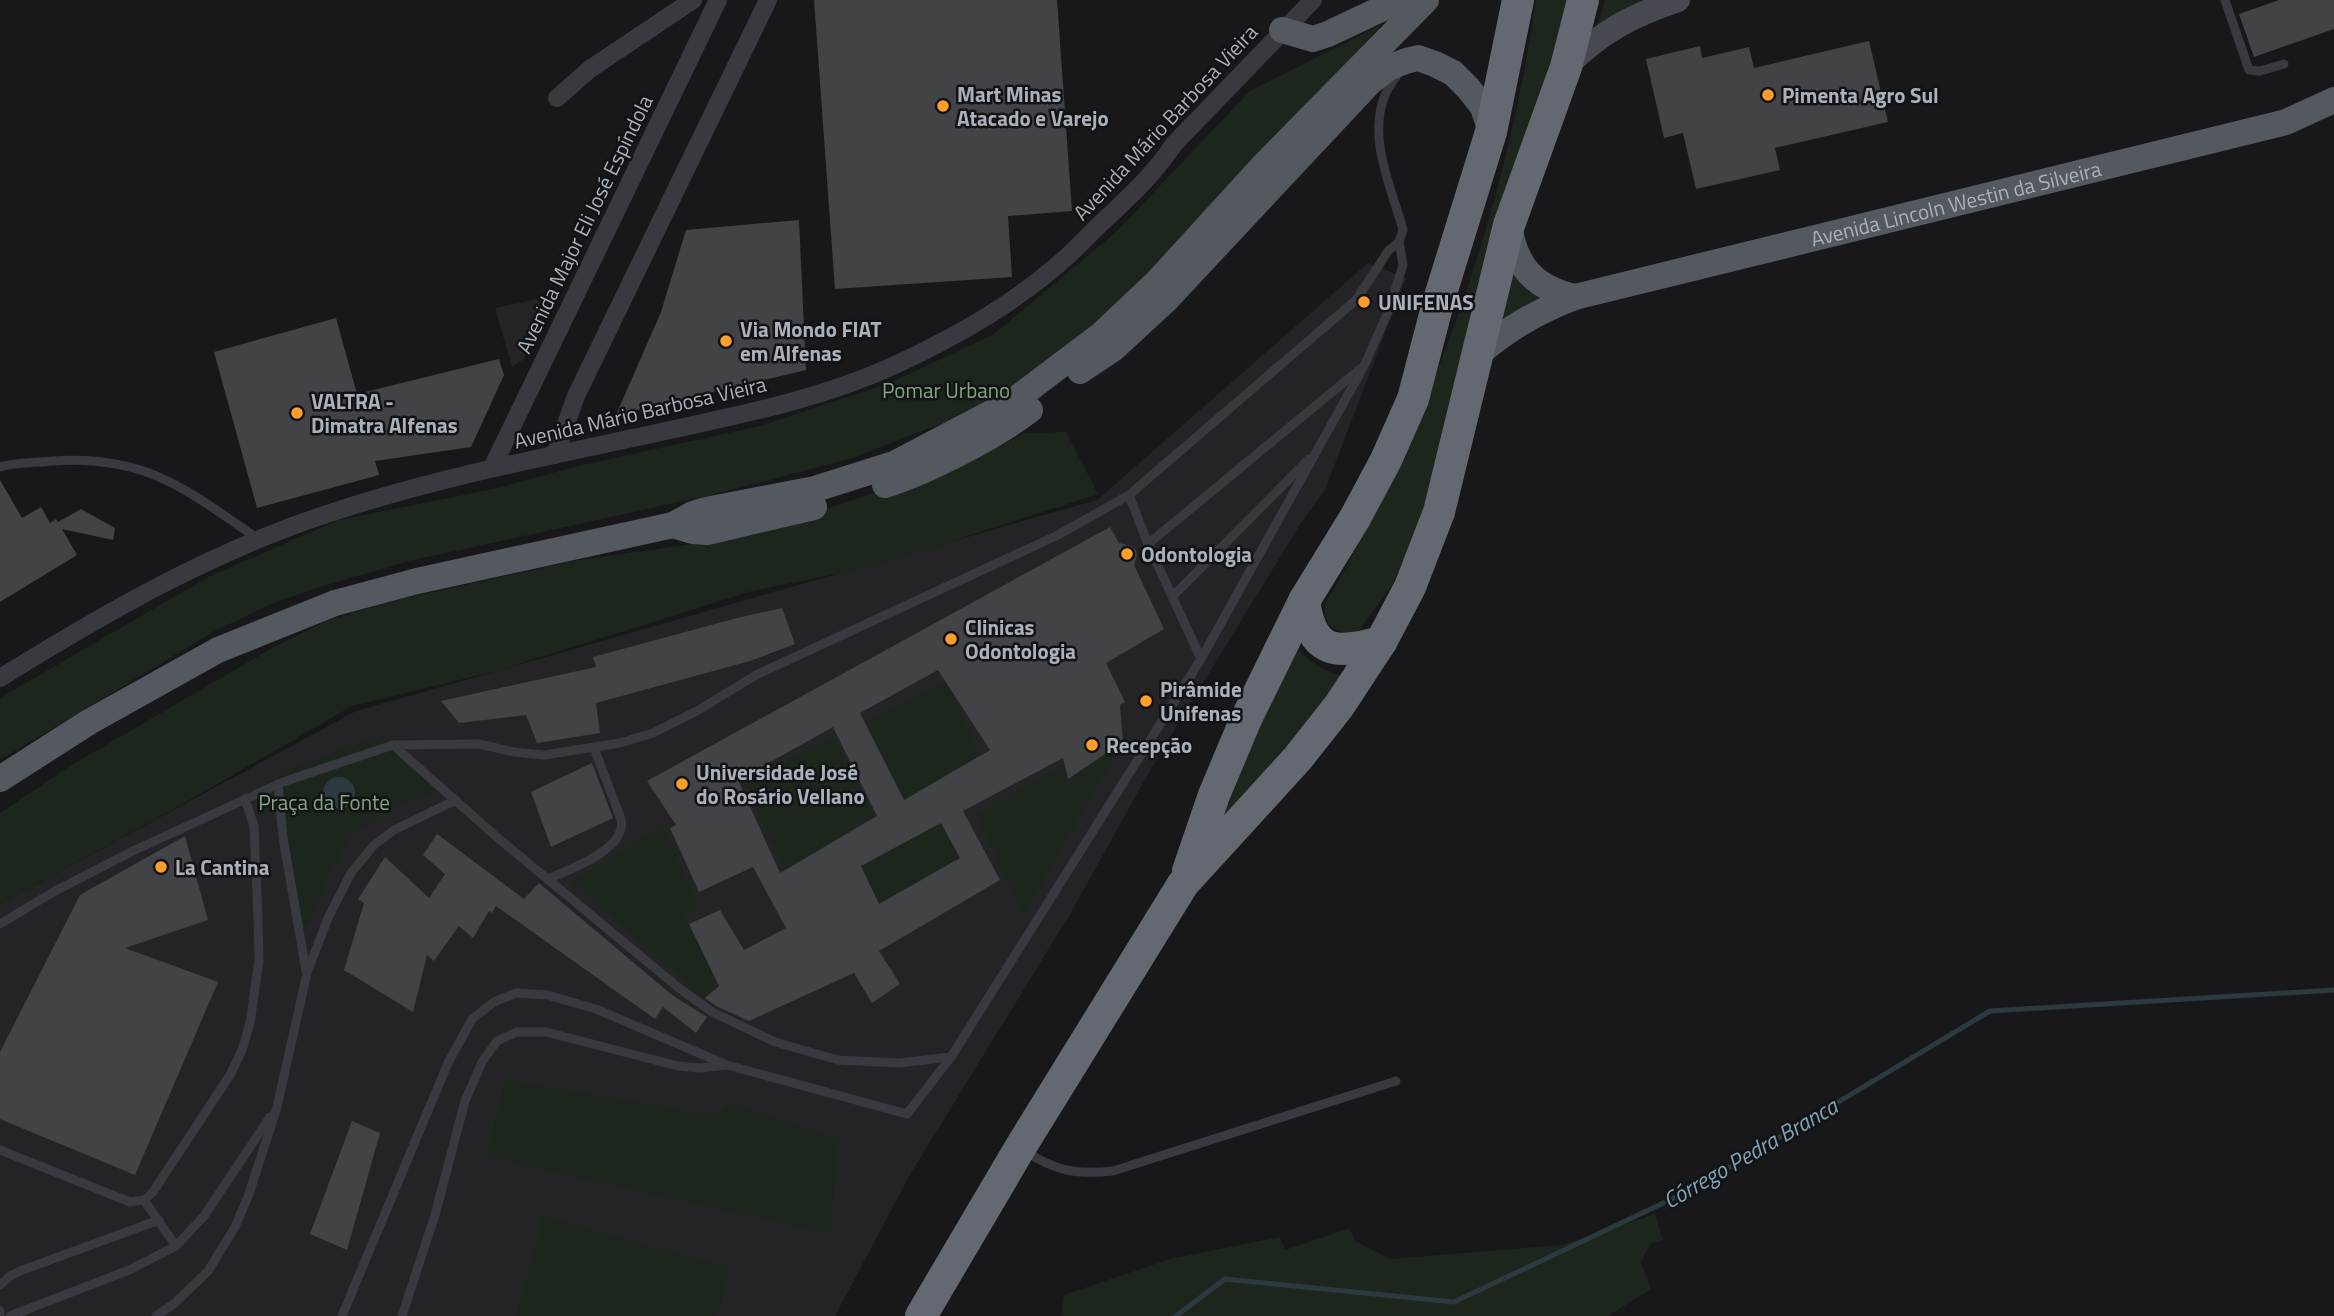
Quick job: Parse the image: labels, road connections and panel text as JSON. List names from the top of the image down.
{
  "streets": {
    "main road": ["Avenida Lincoln Westin da Silveira"],
    "street": ["Avenida Mário Barbosa Vieira", "Avenida Major Eli José Espíndola"]
  },
  "crossings": [
    ["Avenida Mário Barbosa Vieira", "Avenida Major Eli José Espíndola"]
  ],
  "water": ["Córrego Pedra Branca"],
  "parks": ["Pomar Urbano", "Praça da Fonte"],
  "places": [
    "Pimenta Agro Sul",
    "Mart Minas Atacado e Varejo",
    "UNIFENAS",
    "Via Mondo FIAT em Alfenas",
    "VALTRA - Dimatra Alfenas",
    "Odontologia",
    "Clinicas Odontologia",
    "Pirâmide Unifenas",
    "Recepção",
    "Universidade José do Rosário Vellano",
    "La Cantina"
  ]
}
